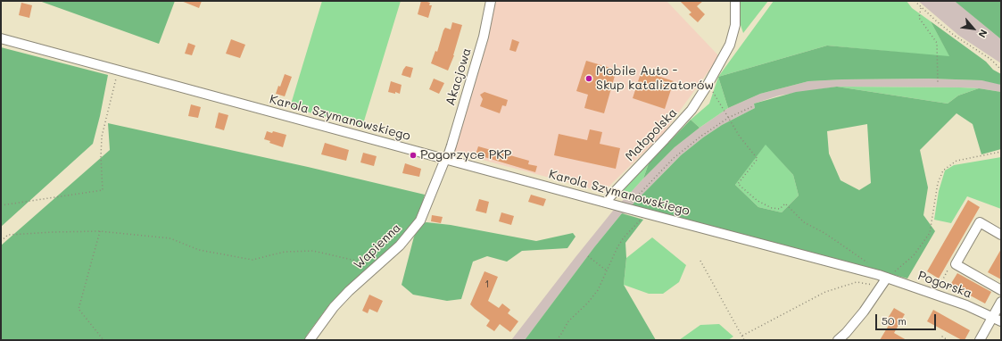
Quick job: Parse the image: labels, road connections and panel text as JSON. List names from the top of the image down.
{
  "streets": {
    "street": [
      "Akacjowa",
      "Karola Szymanowskiego",
      "Małopolska",
      "Wapienna",
      "Pogorska"
    ]
  },
  "crossings": [
    ["Akacjowa", "Karola Szymanowskiego"],
    ["Akacjowa", "Wapienna"],
    ["Karola Szymanowskiego", "Małopolska"],
    ["Karola Szymanowskiego", "Wapienna"],
    ["Karola Szymanowskiego", "Pogorska"]
  ],
  "places": ["Mobile Auto - Skup katalizatorów", "Pogorzyce PKP"],
  "house_numbers": ["1"],
  "scale_bar": "50 m",
  "north": "bottom right"
}
